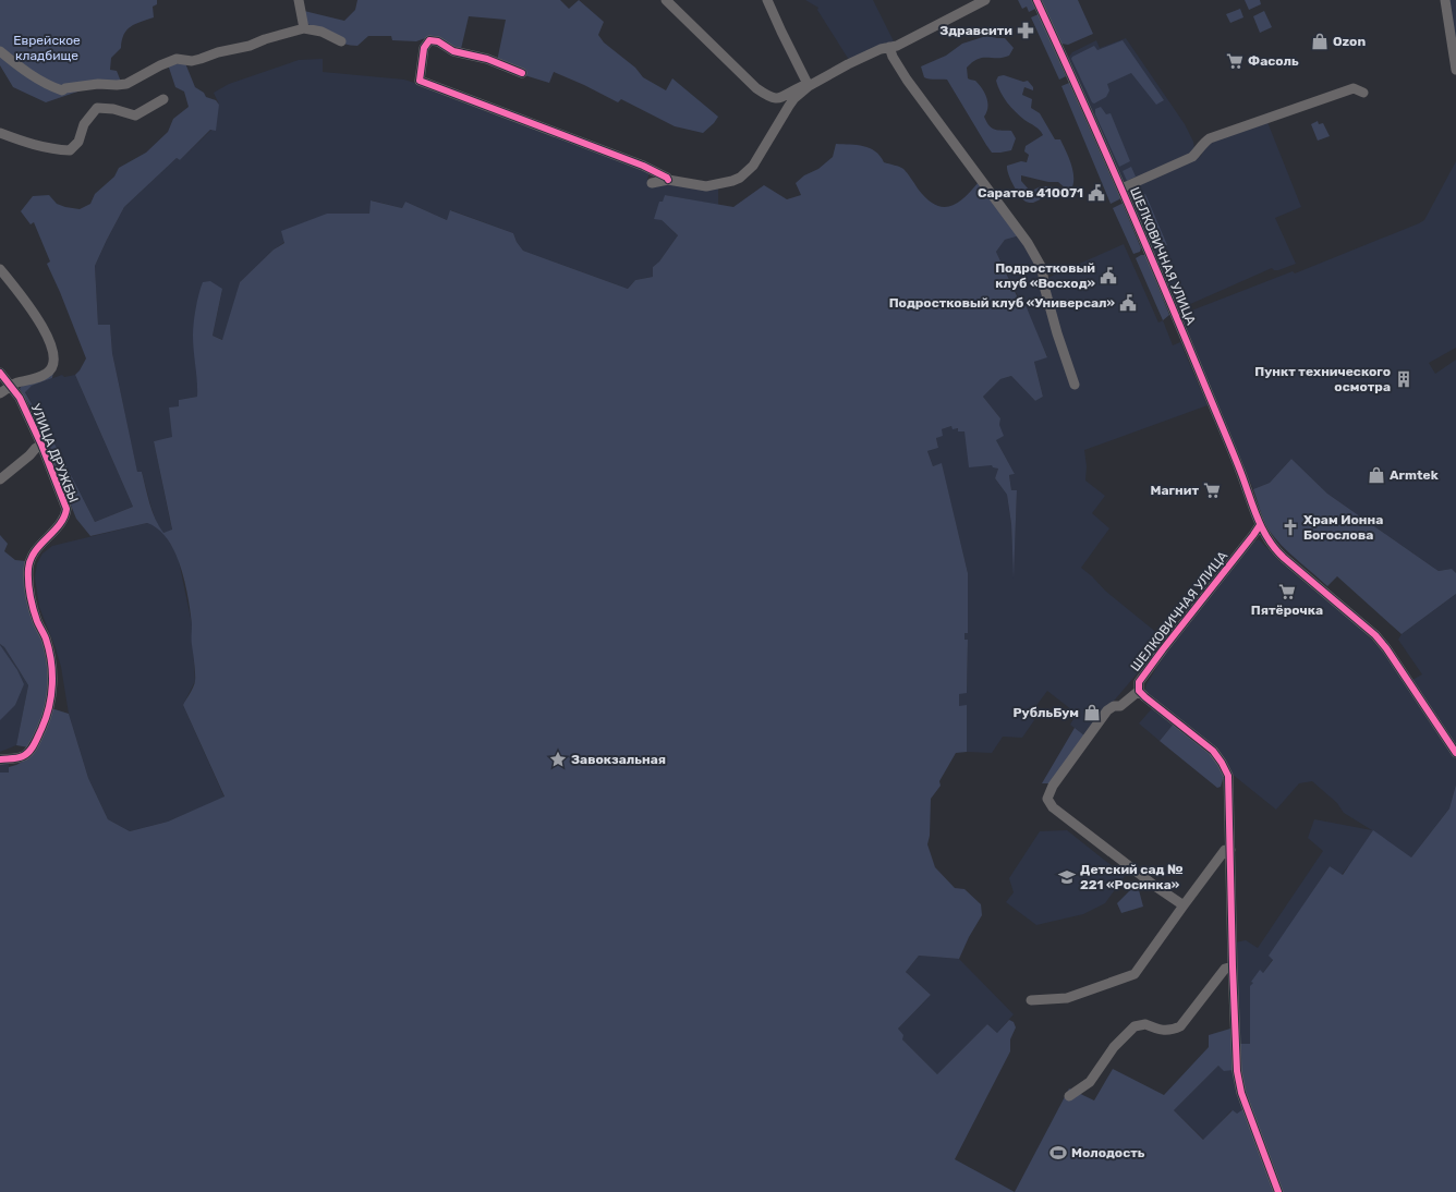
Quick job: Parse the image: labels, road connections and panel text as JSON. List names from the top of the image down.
{
  "streets": {
    "street": ["ШЕЛКОВИЧНАЯ УЛИЦА", "УЛИЦА ДРУЖБЫ"]
  },
  "parks": ["Еврейское кладбище"],
  "places": {
    "pharmacy": ["Здравсити"],
    "shop": ["Ozon", "Armtek", "РубльБум"],
    "supermarket": ["Фасоль", "Магнит", "Пятёрочка"],
    "public building": ["Саратов 410071", "Подростковый клуб «Восход»", "Подростковый клуб «Универсал»"],
    "building": ["Пункт технического осмотра"],
    "church": ["Храм Ионна Богослова"],
    "place": ["Завокзальная"],
    "school or university": ["Детский сад № 221 «Росинка»"],
    "sports": ["Молодость"]
  }
}
